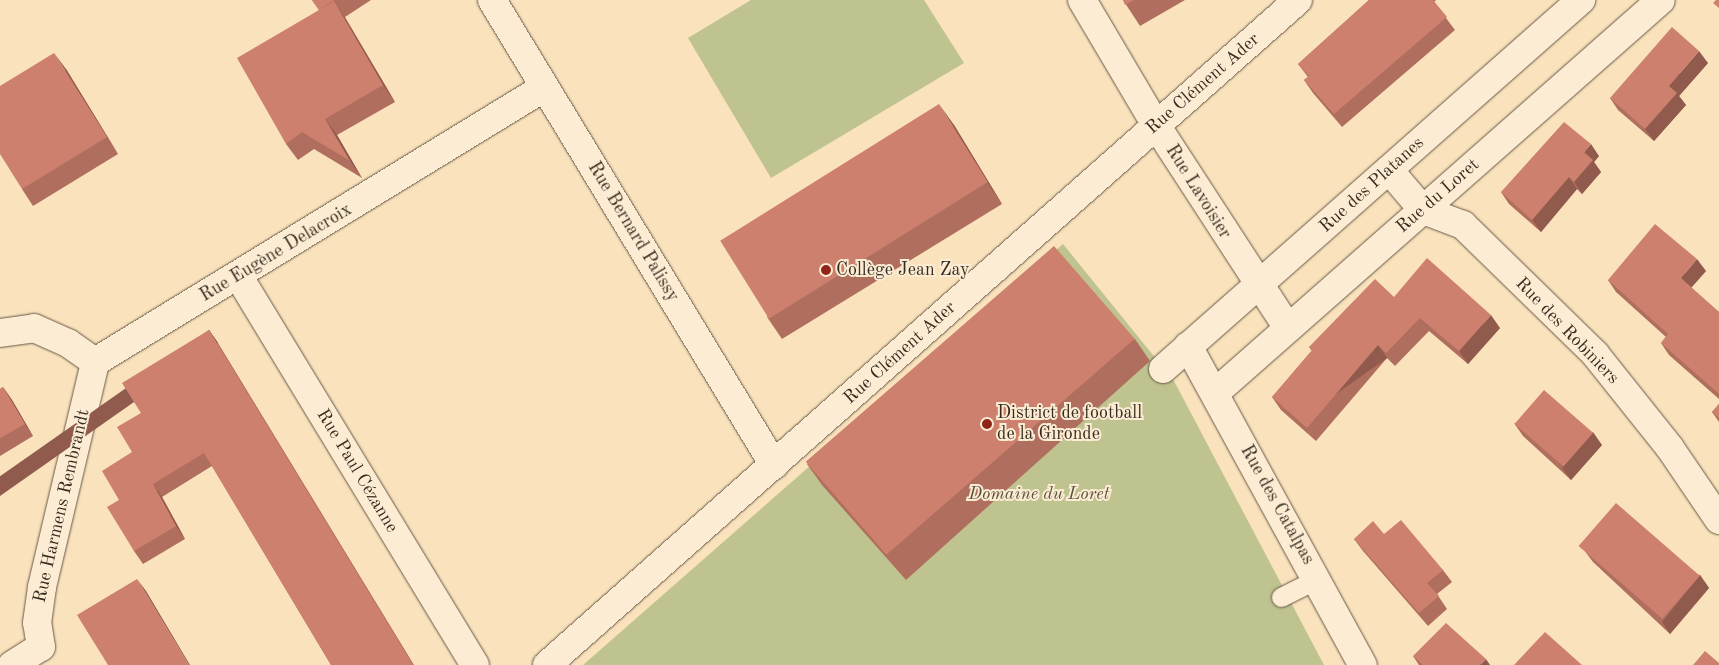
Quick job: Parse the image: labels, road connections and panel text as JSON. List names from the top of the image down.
{
  "streets": {
    "street": [
      "Rue Clément Ader",
      "Rue des Platanes",
      "Rue Lavoisier",
      "Rue du Loret",
      "Rue Bernard Palissy",
      "Rue Eugène Delacroix",
      "Rue des Robiniers",
      "Rue Paul Cézanne",
      "Rue des Catalpas",
      "Rue Harmens Rembrandt"
    ]
  },
  "crossings": [
    ["Rue Clément Ader", "Rue Lavoisier"],
    ["Rue Clément Ader", "Rue Bernard Palissy"],
    ["Rue des Platanes", "Rue Lavoisier"],
    ["Rue des Platanes", "Rue des Robiniers"],
    ["Rue des Platanes", "Rue des Catalpas"],
    ["Rue Lavoisier", "Rue du Loret"],
    ["Rue du Loret", "Rue des Robiniers"],
    ["Rue du Loret", "Rue des Catalpas"],
    ["Rue Bernard Palissy", "Rue Eugène Delacroix"],
    ["Rue Eugène Delacroix", "Rue Paul Cézanne"],
    ["Rue Eugène Delacroix", "Rue Harmens Rembrandt"]
  ],
  "parks": ["Domaine du Loret"],
  "places": ["Collège Jean Zay", "District de football de la Gironde"]
}
